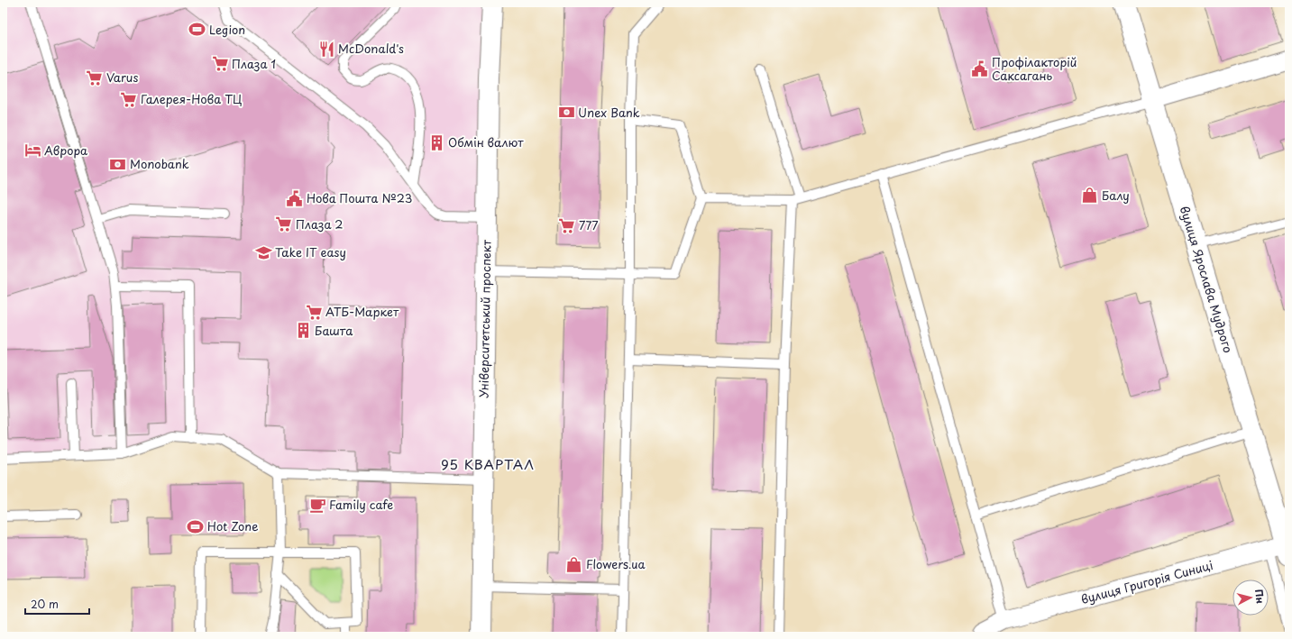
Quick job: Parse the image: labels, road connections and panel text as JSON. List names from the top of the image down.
{
  "streets": {
    "main road": ["вулиця Ярослава Мудрого", "Університетський проспект"],
    "street": ["вулиця Григорія Синиці"]
  },
  "crossings": [
    ["вулиця Ярослава Мудрого", "вулиця Григорія Синиці"]
  ],
  "districts": ["95 КВАРТАЛ"],
  "places": {
    "sports": ["Legion", "Hot Zone"],
    "restaurant": ["McDonald's"],
    "supermarket": [
      "Плаза 1",
      "Varus",
      "Галерея-Нова ТЦ",
      "Плаза 2",
      "777",
      "АТБ-Маркет"
    ],
    "public building": ["Профілакторій Саксагань", "Нова Пошта №23"],
    "bank": ["Unex Bank", "Monobank"],
    "building": ["Обмін валют", "Башта"],
    "hotel": ["Аврора"],
    "shop": ["Балу", "Flowers.ua"],
    "school or university": ["Take IT easy"],
    "cafe": ["Family cafe"]
  },
  "scale_bar": "20 m",
  "north": "right"
}
